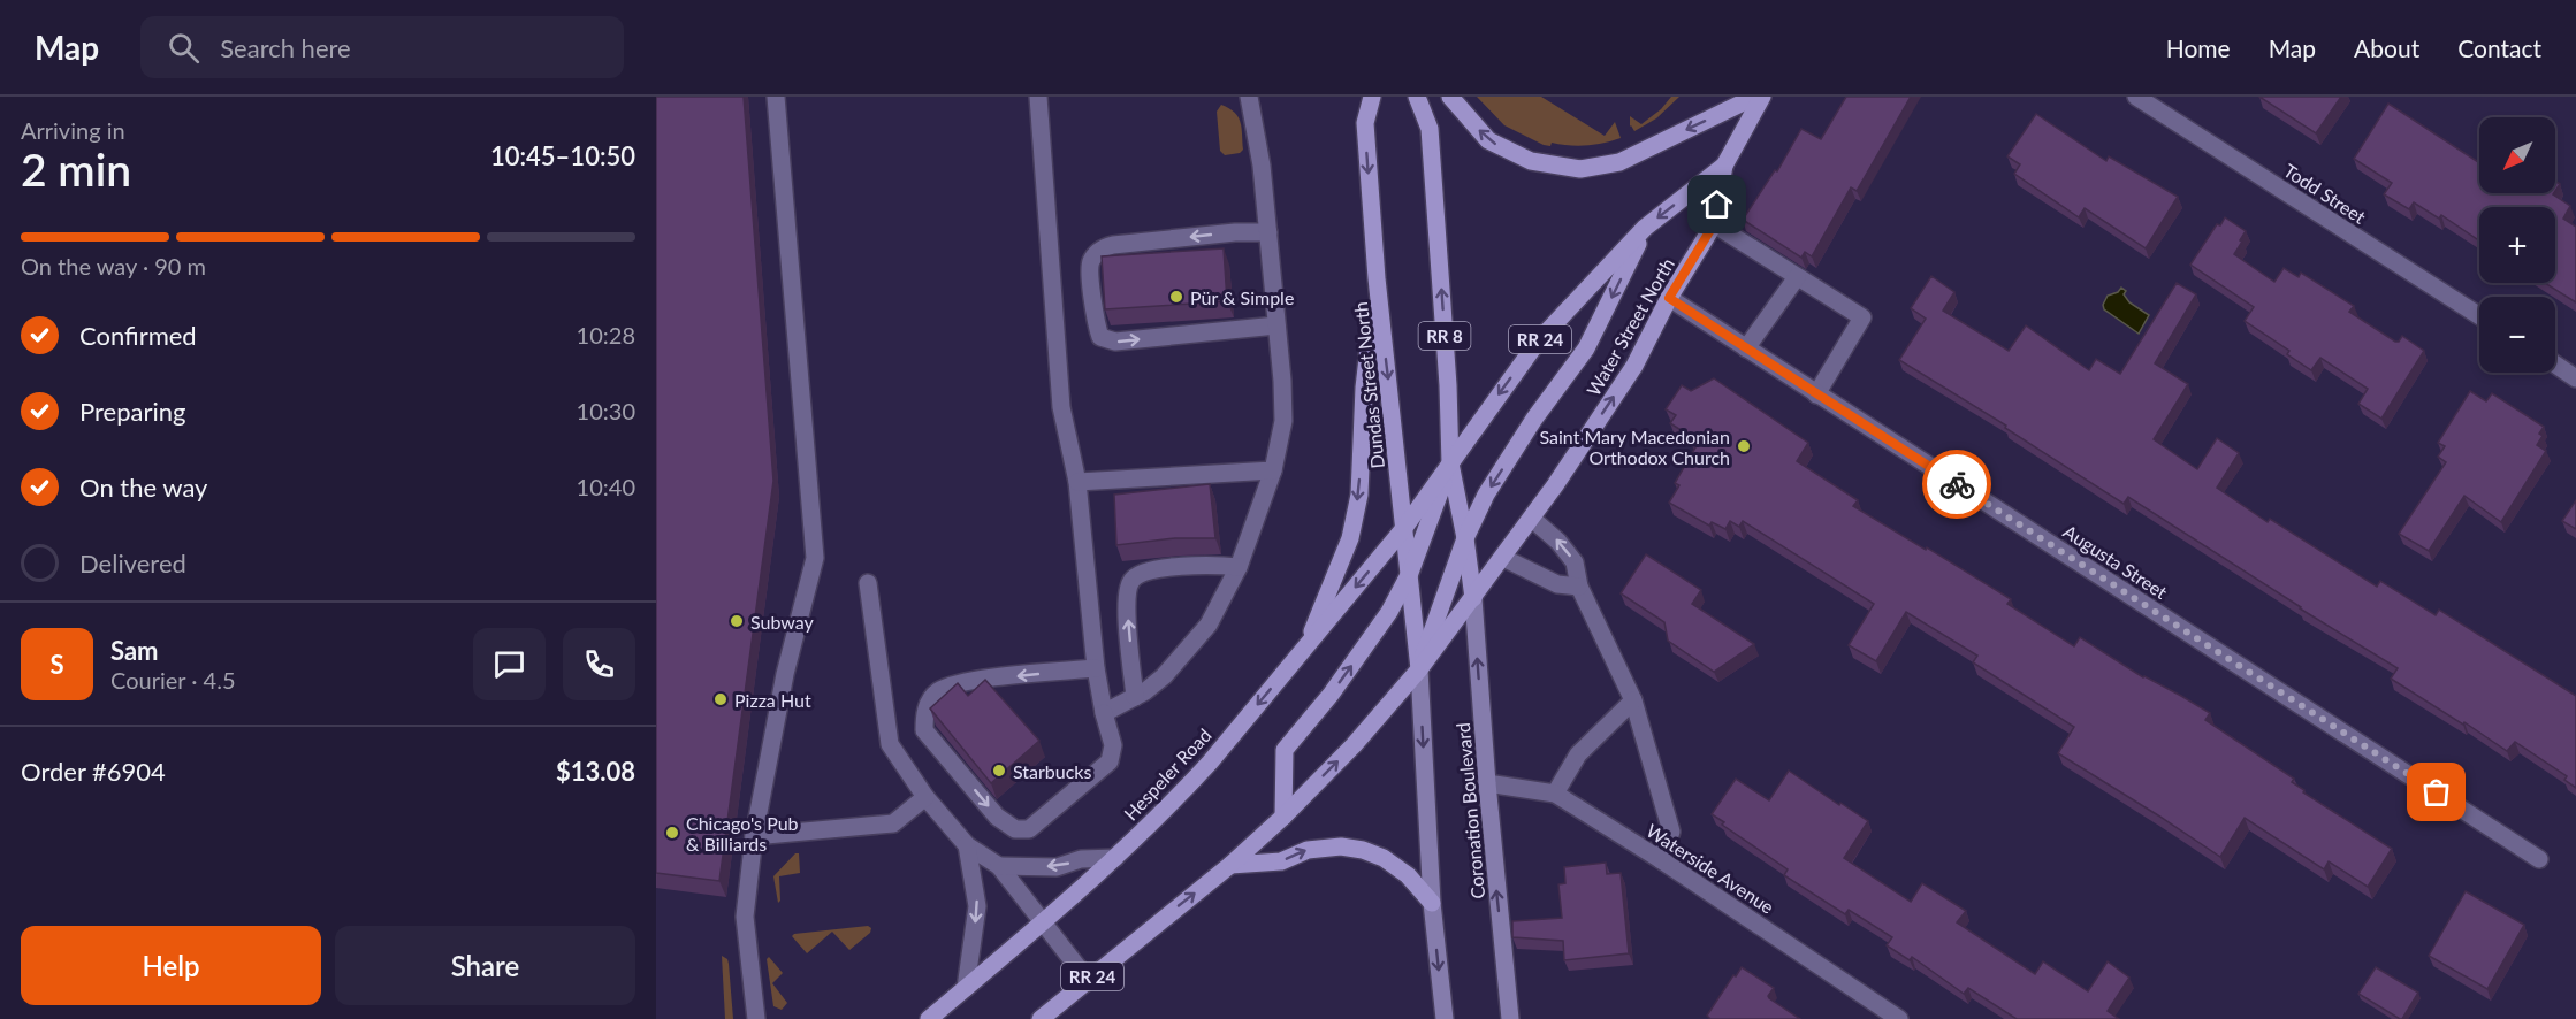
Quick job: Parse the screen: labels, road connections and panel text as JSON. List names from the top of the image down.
{
  "streets": {
    "main road": [
      "Water Street North",
      "RR 8",
      "RR 24",
      "Dundas Street North",
      "Hespeler Road",
      "Coronation Boulevard"
    ],
    "street": ["Todd Street", "Augusta Street", "Waterside Avenue"]
  },
  "crossings": [
    ["Water Street North", "RR 8"],
    ["Water Street North", "RR 24"],
    ["Water Street North", "Augusta Street"],
    ["Water Street North", "Coronation Boulevard"],
    ["RR 8", "RR 24"],
    ["RR 8", "Coronation Boulevard"],
    ["RR 24", "Dundas Street North"],
    ["RR 24", "Hespeler Road"],
    ["RR 24", "Coronation Boulevard"],
    ["Dundas Street North", "Hespeler Road"],
    ["Coronation Boulevard", "Waterside Avenue"]
  ],
  "places": [
    "Pür & Simple",
    "Saint Mary Macedonian Orthodox Church",
    "Subway",
    "Pizza Hut",
    "Starbucks",
    "Chicago's Pub & Billiards"
  ],
  "north": "bottom left",
  "page": {
    "header": "Map",
    "search": "Search here",
    "nav": [
      "Home",
      "Map",
      "About",
      "Contact"
    ],
    "heading": ["2 min", "Arriving in", "10:45–10:50"],
    "panel": [
      "Sam",
      "Courier · 4.5",
      "Order #6904",
      "$13.08"
    ],
    "map_buttons": ["+", "−"],
    "bar": "On the way · 90 m",
    "list": [
      ["Confirmed", "10:28"],
      ["Preparing", "10:30"],
      ["On the way", "10:40"],
      "Delivered"
    ],
    "round": "S",
    "buttons": ["Help", "Share"]
  }
}
